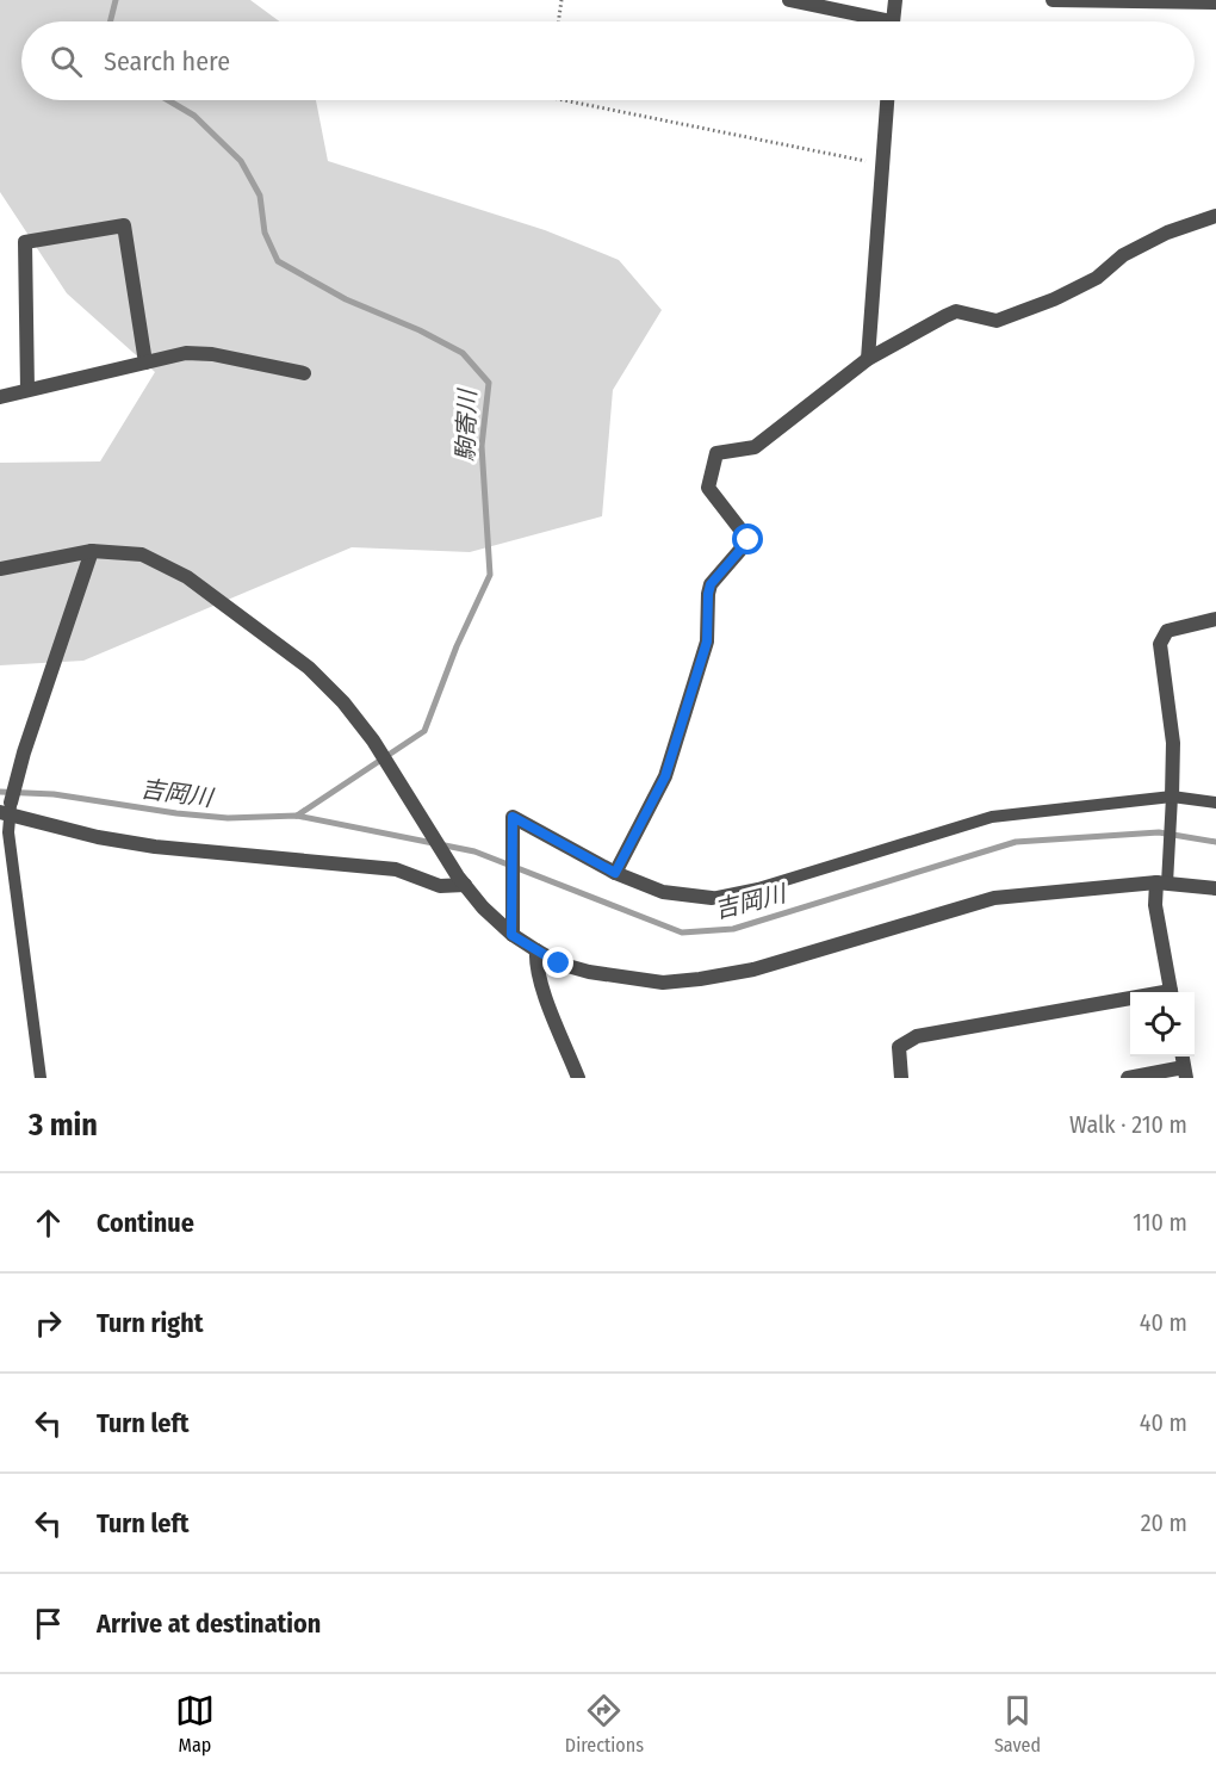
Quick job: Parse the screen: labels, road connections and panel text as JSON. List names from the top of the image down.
{
  "water": ["駒寄川", "吉岡川"],
  "page": {
    "search": "Search here",
    "heading": ["3 min", "Walk · 210 m"],
    "list": [
      ["Continue", "110 m"],
      ["Turn right", "40 m"],
      ["Turn left", "40 m"],
      ["Turn left", "20 m"],
      "Arrive at destination"
    ],
    "nav": ["Map", "Directions", "Saved"]
  }
}
